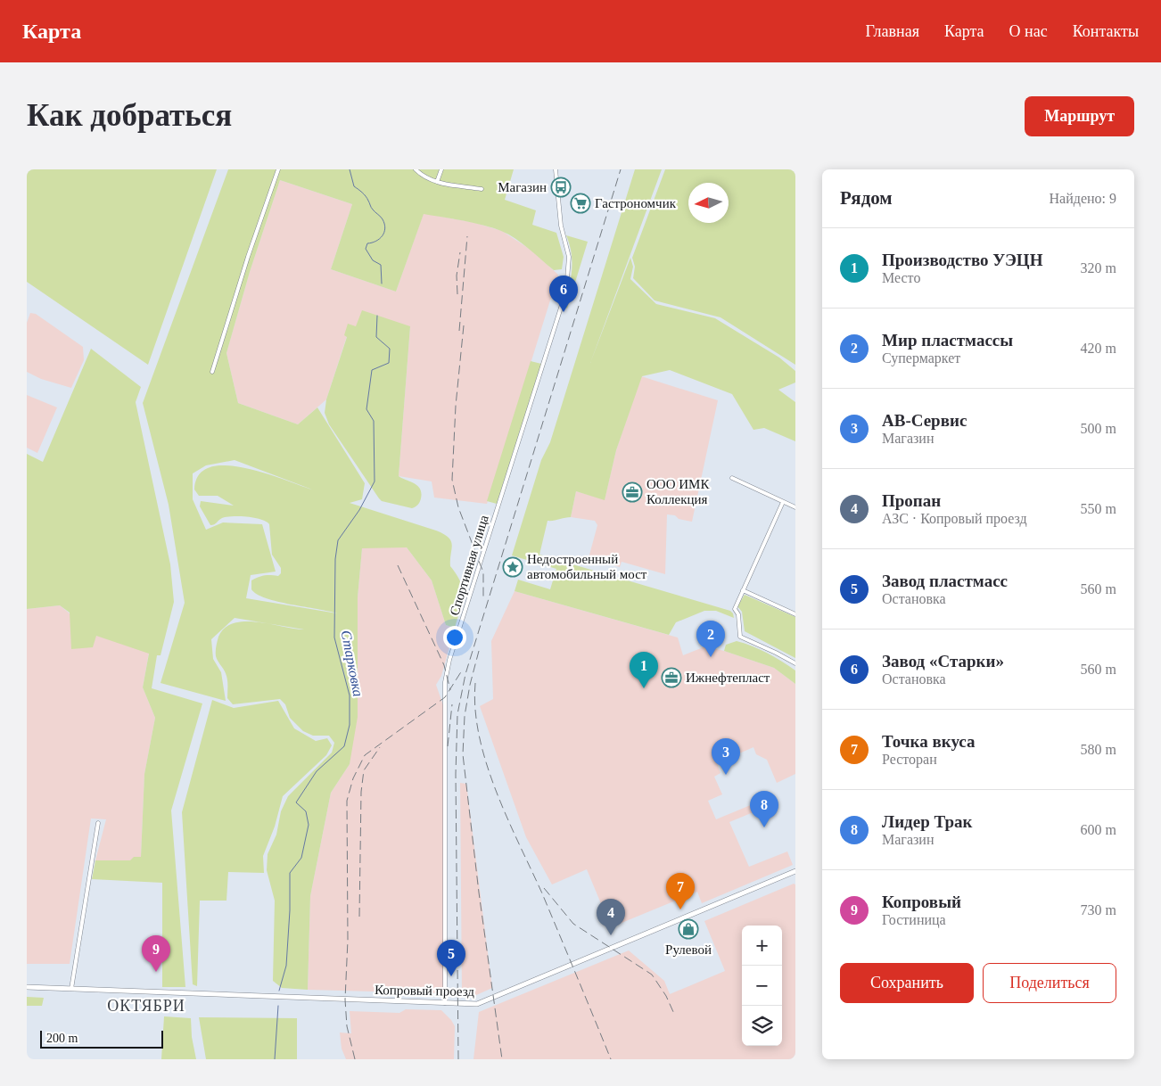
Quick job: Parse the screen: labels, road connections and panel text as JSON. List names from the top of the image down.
{
  "streets": {
    "main road": ["Копровый проезд"],
    "street": ["Спортивная улица"]
  },
  "crossings": [
    ["Спортивная улица", "Копровый проезд"]
  ],
  "districts": ["ОКТЯБРИ"],
  "water": ["Старковка"],
  "places": {
    "bus stop": ["Магазин"],
    "supermarket": ["Гастрономчик"],
    "office": ["ООО ИМК Коллекция", "Ижнефтепласт"],
    "place": ["Недостроенный автомобильный мост"],
    "shop": ["Рулевой"]
  },
  "scale_bar": "200 m",
  "north": "left",
  "page": {
    "header": "Карта",
    "nav": [
      "Главная",
      "Карта",
      "О нас",
      "Контакты"
    ],
    "buttons": [
      "Маршрут",
      ["Сохранить", "Поделиться"]
    ],
    "title": "Как добраться",
    "heading": ["Рядом", "Найдено: 9"],
    "list": [
      {
        "mark": "1",
        "name": "Производство УЭЦН",
        "note": "Место",
        "value": "320 m"
      },
      {
        "mark": "2",
        "name": "Мир пластмассы",
        "note": "Супермаркет",
        "value": "420 m"
      },
      {
        "mark": "3",
        "name": "АВ-Сервис",
        "note": "Магазин",
        "value": "500 m"
      },
      {
        "mark": "4",
        "name": "Пропан",
        "note": "АЗС · Копровый проезд",
        "value": "550 m"
      },
      {
        "mark": "5",
        "name": "Завод пластмасс",
        "note": "Остановка",
        "value": "560 m"
      },
      {
        "mark": "6",
        "name": "Завод «Старки»",
        "note": "Остановка",
        "value": "560 m"
      },
      {
        "mark": "7",
        "name": "Точка вкуса",
        "note": "Ресторан",
        "value": "580 m"
      },
      {
        "mark": "8",
        "name": "Лидер Трак",
        "note": "Магазин",
        "value": "600 m"
      },
      {
        "mark": "9",
        "name": "Копровый",
        "note": "Гостиница",
        "value": "730 m"
      }
    ],
    "pins": [
      "6",
      "2",
      "1",
      "3",
      "8",
      "7",
      "4",
      "9",
      "5"
    ],
    "map_buttons": ["+", "−"],
    "scale": "200 m"
  }
}
